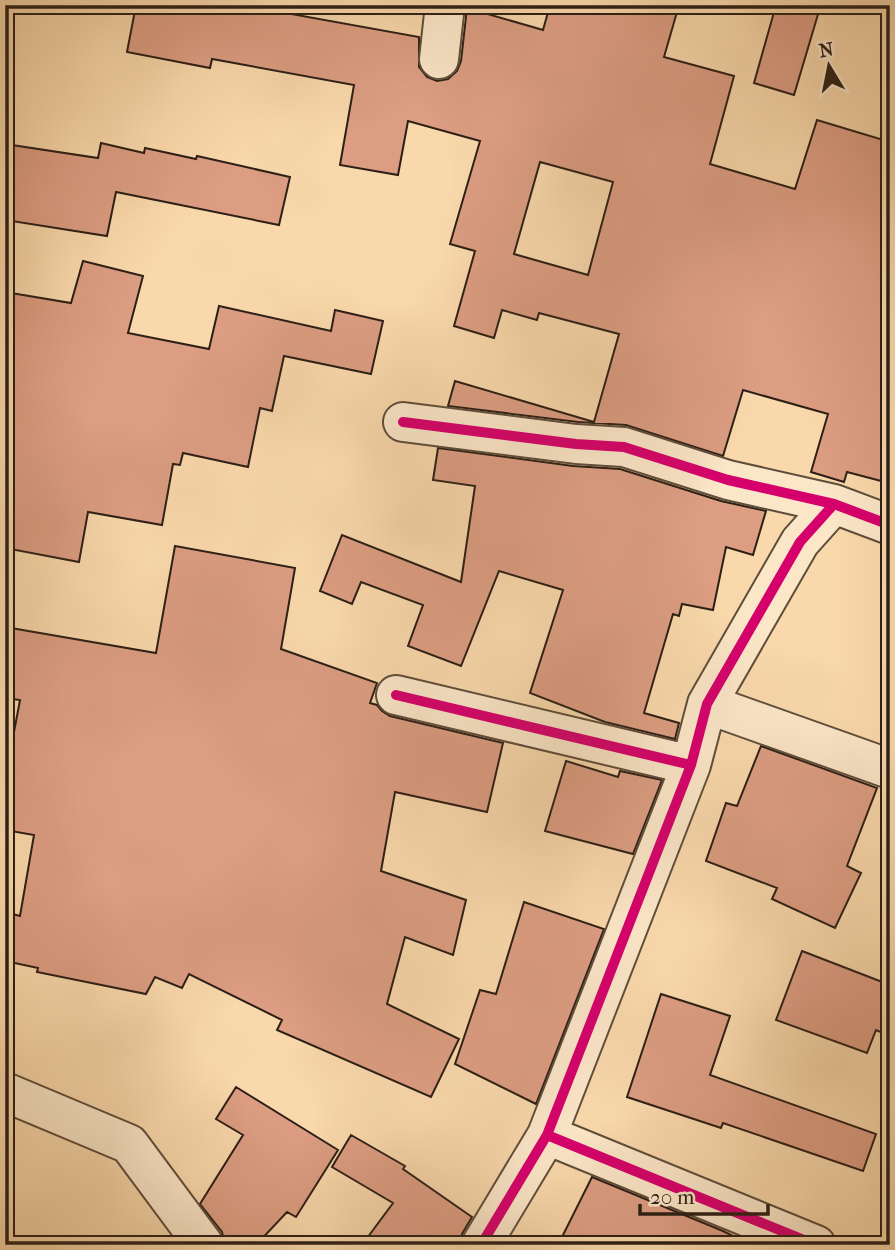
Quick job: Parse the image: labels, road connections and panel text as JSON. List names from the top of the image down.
{
  "scale_bar": "20 m",
  "north": "top"
}
